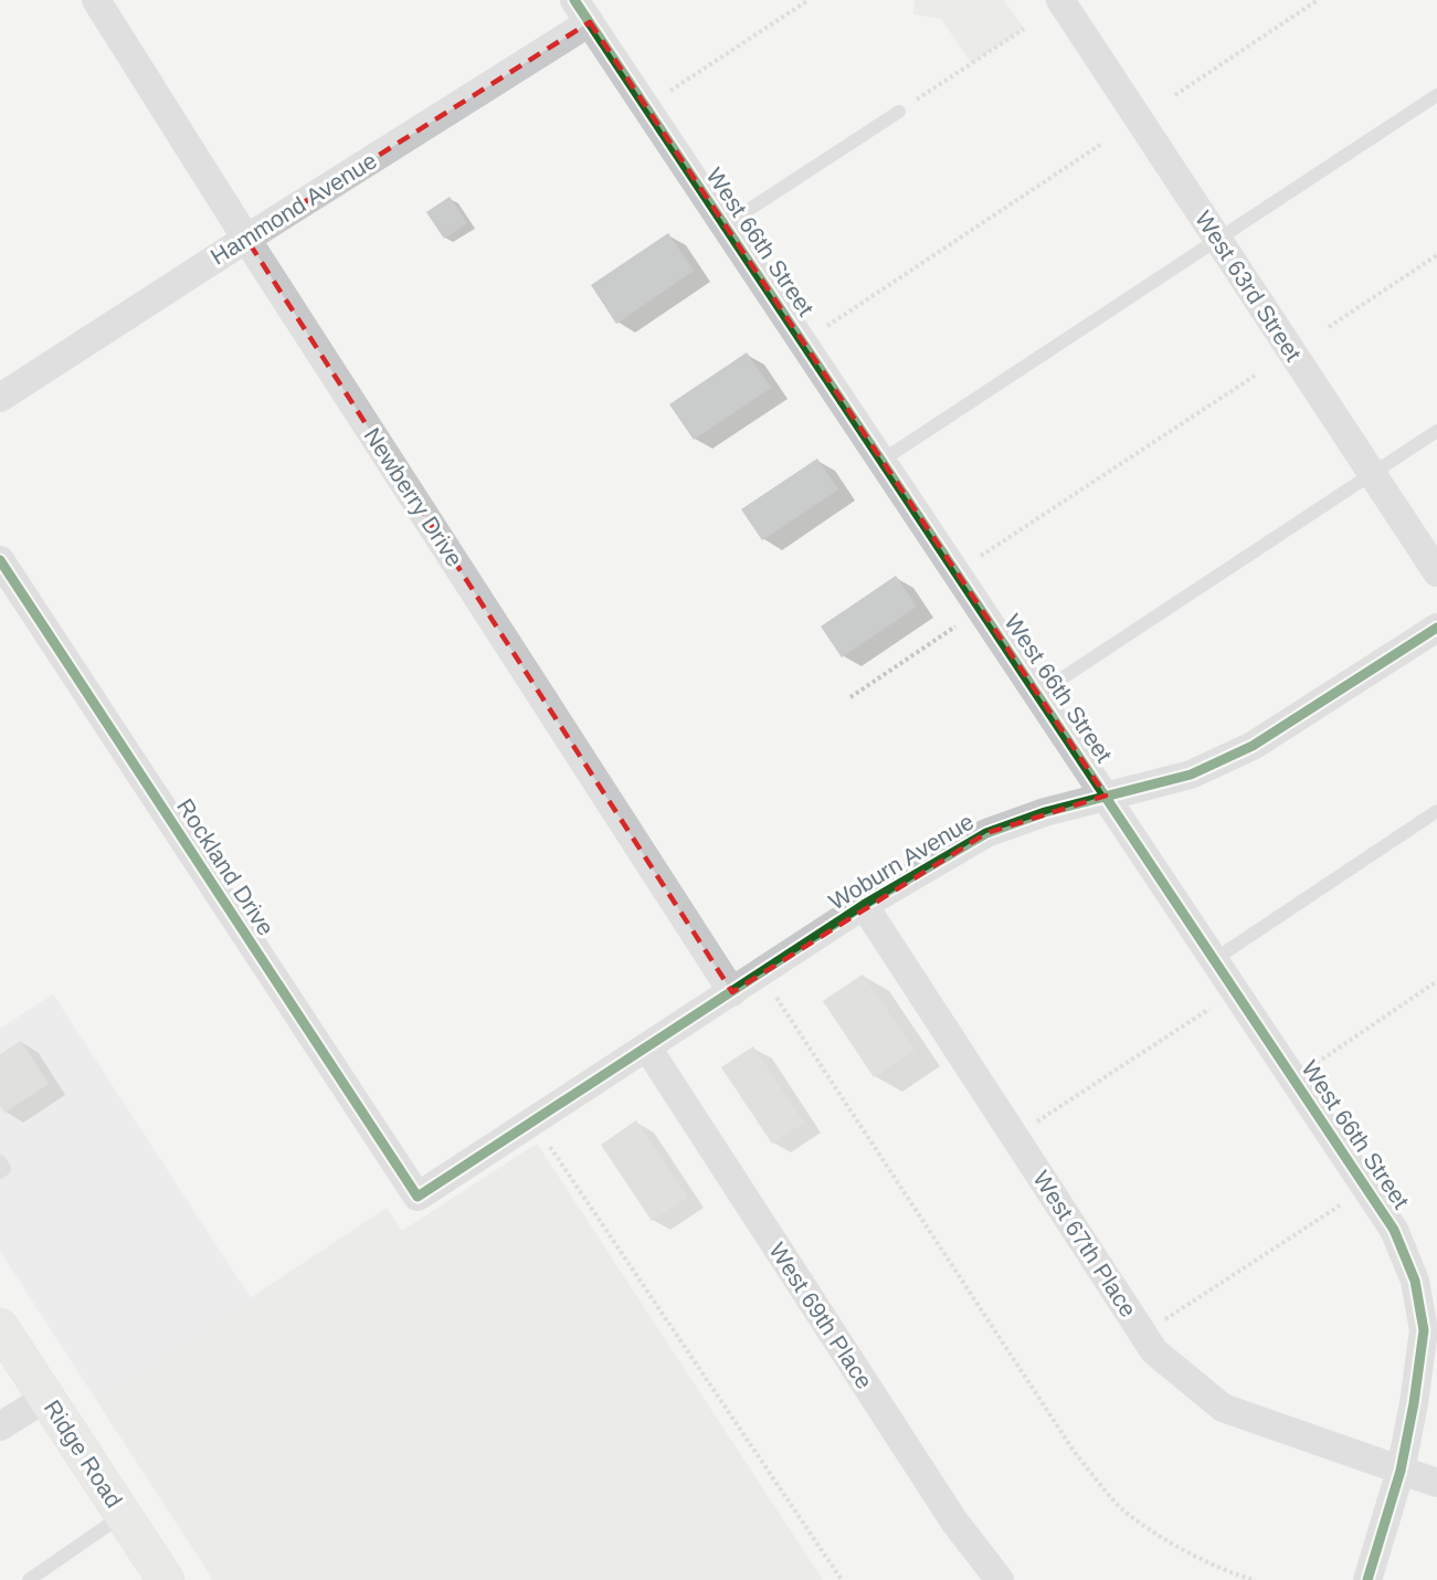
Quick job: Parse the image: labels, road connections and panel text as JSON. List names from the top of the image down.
{
  "streets": {
    "main road": ["Ridge Road"],
    "street": [
      "Hammond Avenue",
      "West 66th Street",
      "West 63rd Street",
      "Newberry Drive",
      "Woburn Avenue",
      "Rockland Drive",
      "West 67th Place",
      "West 69th Place"
    ]
  },
  "crossings": [
    ["Hammond Avenue", "West 66th Street"],
    ["Hammond Avenue", "Newberry Drive"],
    ["West 66th Street", "Woburn Avenue"],
    ["West 66th Street", "West 67th Place"],
    ["Newberry Drive", "Woburn Avenue"],
    ["Woburn Avenue", "Rockland Drive"],
    ["Woburn Avenue", "West 67th Place"],
    ["Woburn Avenue", "West 69th Place"]
  ]
}
